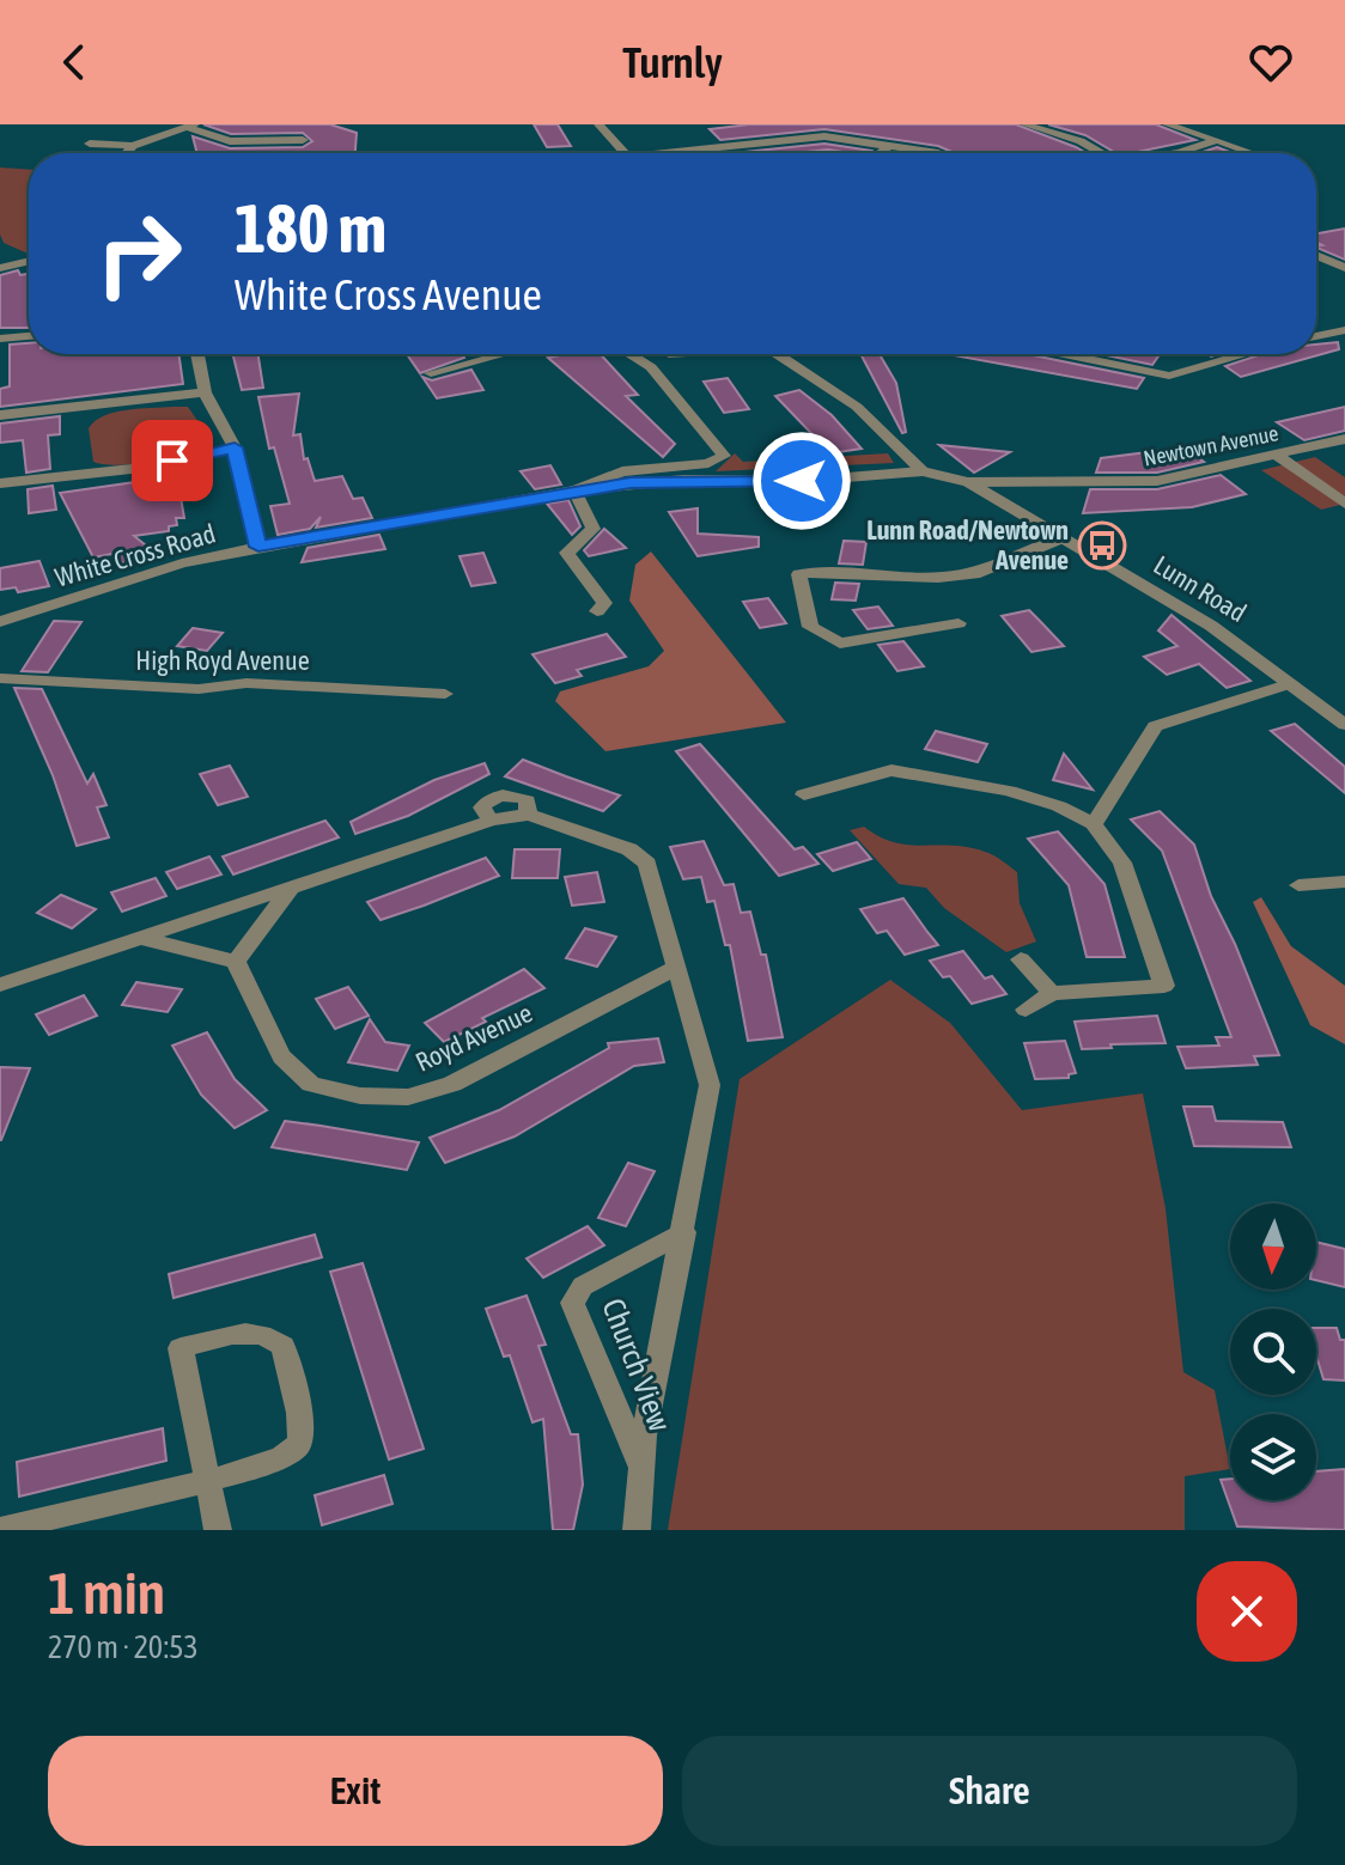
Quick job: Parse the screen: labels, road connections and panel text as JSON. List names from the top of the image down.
{
  "streets": {
    "street": [
      "Newtown Avenue",
      "White Cross Road",
      "Lunn Road",
      "High Royd Avenue",
      "Royd Avenue",
      "Church View"
    ]
  },
  "crossings": [
    ["Newtown Avenue", "White Cross Road"],
    ["Newtown Avenue", "Lunn Road"],
    ["White Cross Road", "Lunn Road"],
    ["Royd Avenue", "Church View"]
  ],
  "places": {
    "bus stop": ["Lunn Road/Newtown Avenue"]
  },
  "north": "bottom",
  "page": {
    "header": "Turnly",
    "turn": ["180 m", "White Cross Avenue"],
    "heading": ["1 min", "270 m · 20:53"],
    "buttons": ["Exit", "Share"]
  }
}
